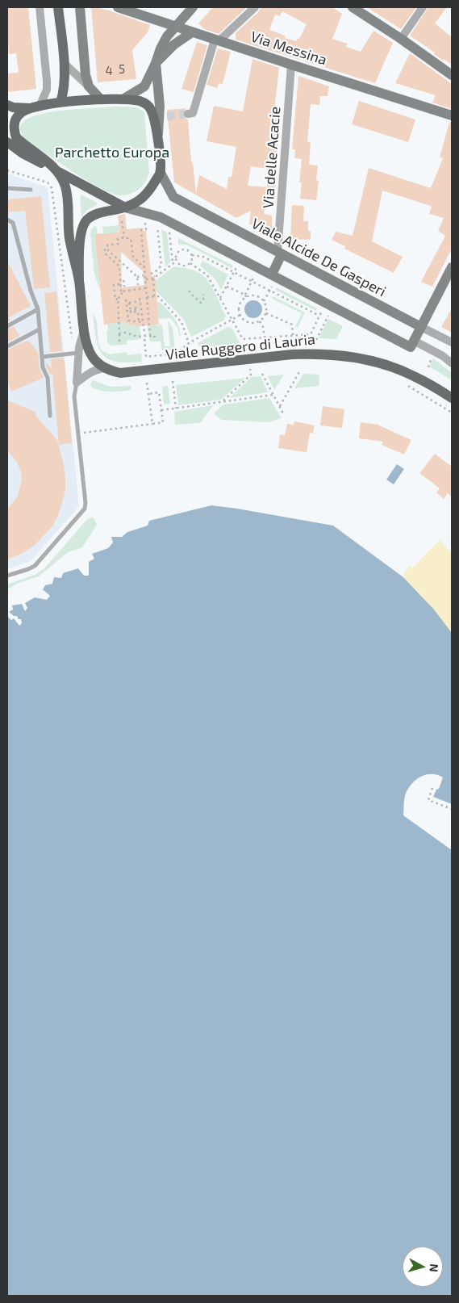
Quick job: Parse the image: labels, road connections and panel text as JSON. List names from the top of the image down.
{
  "streets": {
    "main road": ["Via Messina", "Viale Alcide De Gasperi", "Viale Ruggero di Lauria"],
    "street": ["Via delle Acacie"]
  },
  "crossings": [
    ["Via Messina", "Via delle Acacie"],
    ["Via delle Acacie", "Viale Alcide De Gasperi"]
  ],
  "parks": ["Parchetto Europa"],
  "house_numbers": ["5", "4"],
  "north": "right"
}
